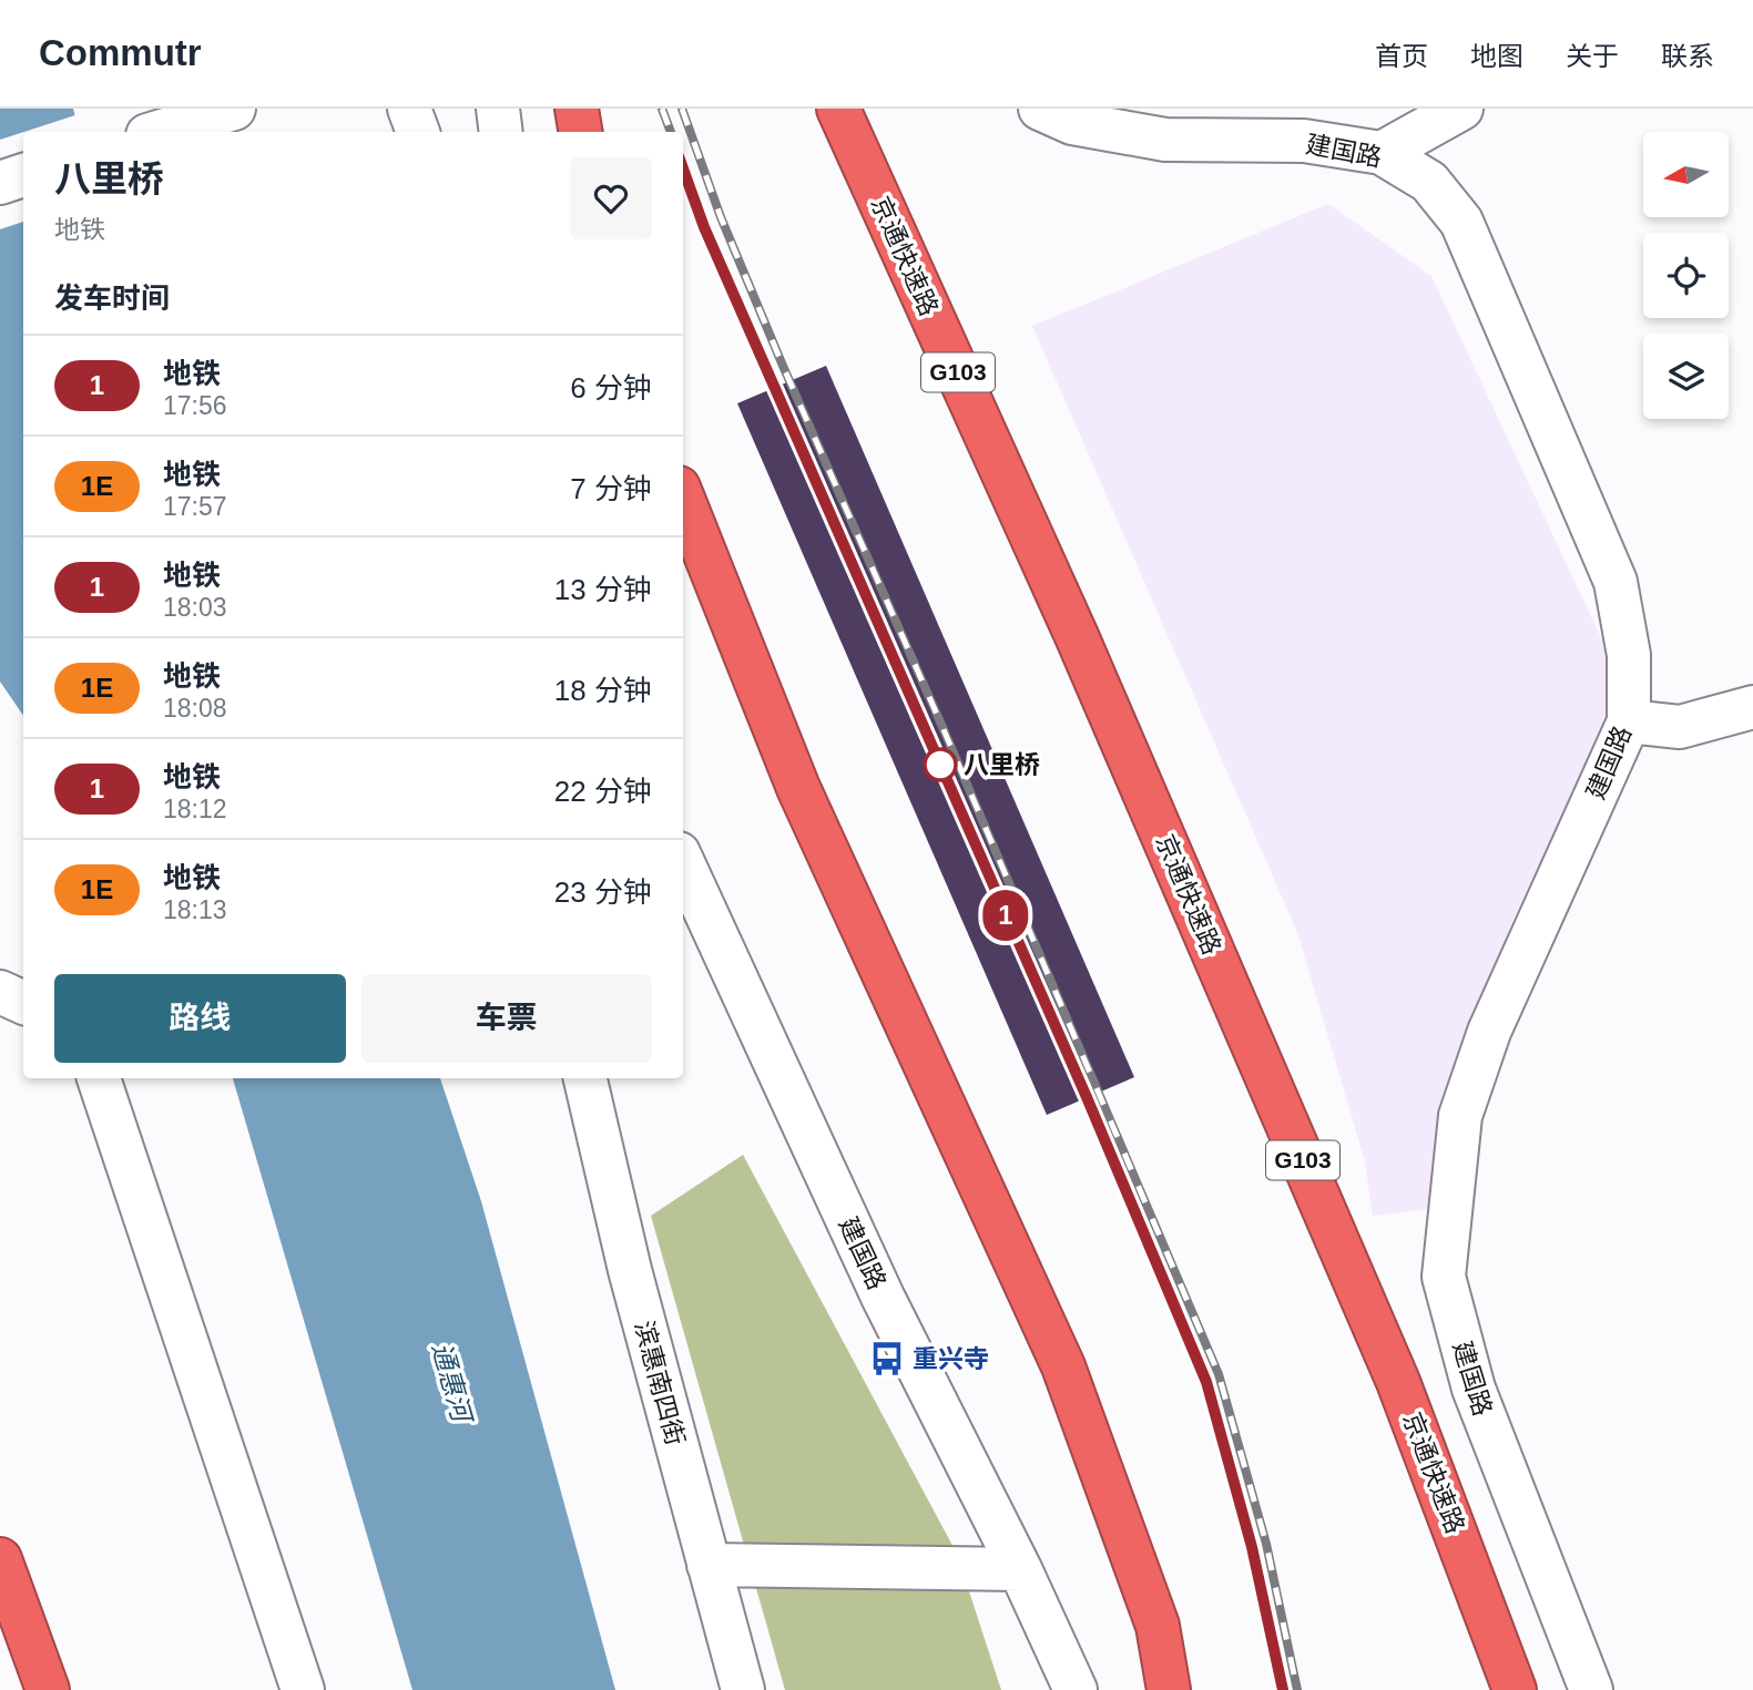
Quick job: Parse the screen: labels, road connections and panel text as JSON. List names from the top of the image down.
{
  "streets": {
    "highway": ["京通快速路", "G103"],
    "street": ["建国路", "滨惠南四街"]
  },
  "water": ["通惠河"],
  "places": {
    "other": ["八里桥"],
    "bus stop": ["重兴寺"]
  },
  "lines": ["metro line 1"],
  "north": "left",
  "page": {
    "header": "Commutr",
    "nav": [
      "首页",
      "地图",
      "关于",
      "联系"
    ],
    "on_map": "1",
    "heading": [
      ["八里桥", "地铁"],
      "发车时间"
    ],
    "list": [
      {
        "mark": "1",
        "name": "地铁",
        "note": "17:56",
        "value": "6 分钟"
      },
      {
        "mark": "1E",
        "name": "地铁",
        "note": "17:57",
        "value": "7 分钟"
      },
      {
        "mark": "1",
        "name": "地铁",
        "note": "18:03",
        "value": "13 分钟"
      },
      {
        "mark": "1E",
        "name": "地铁",
        "note": "18:08",
        "value": "18 分钟"
      },
      {
        "mark": "1",
        "name": "地铁",
        "note": "18:12",
        "value": "22 分钟"
      },
      {
        "mark": "1E",
        "name": "地铁",
        "note": "18:13",
        "value": "23 分钟"
      }
    ],
    "buttons": ["路线", "车票"]
  }
}
